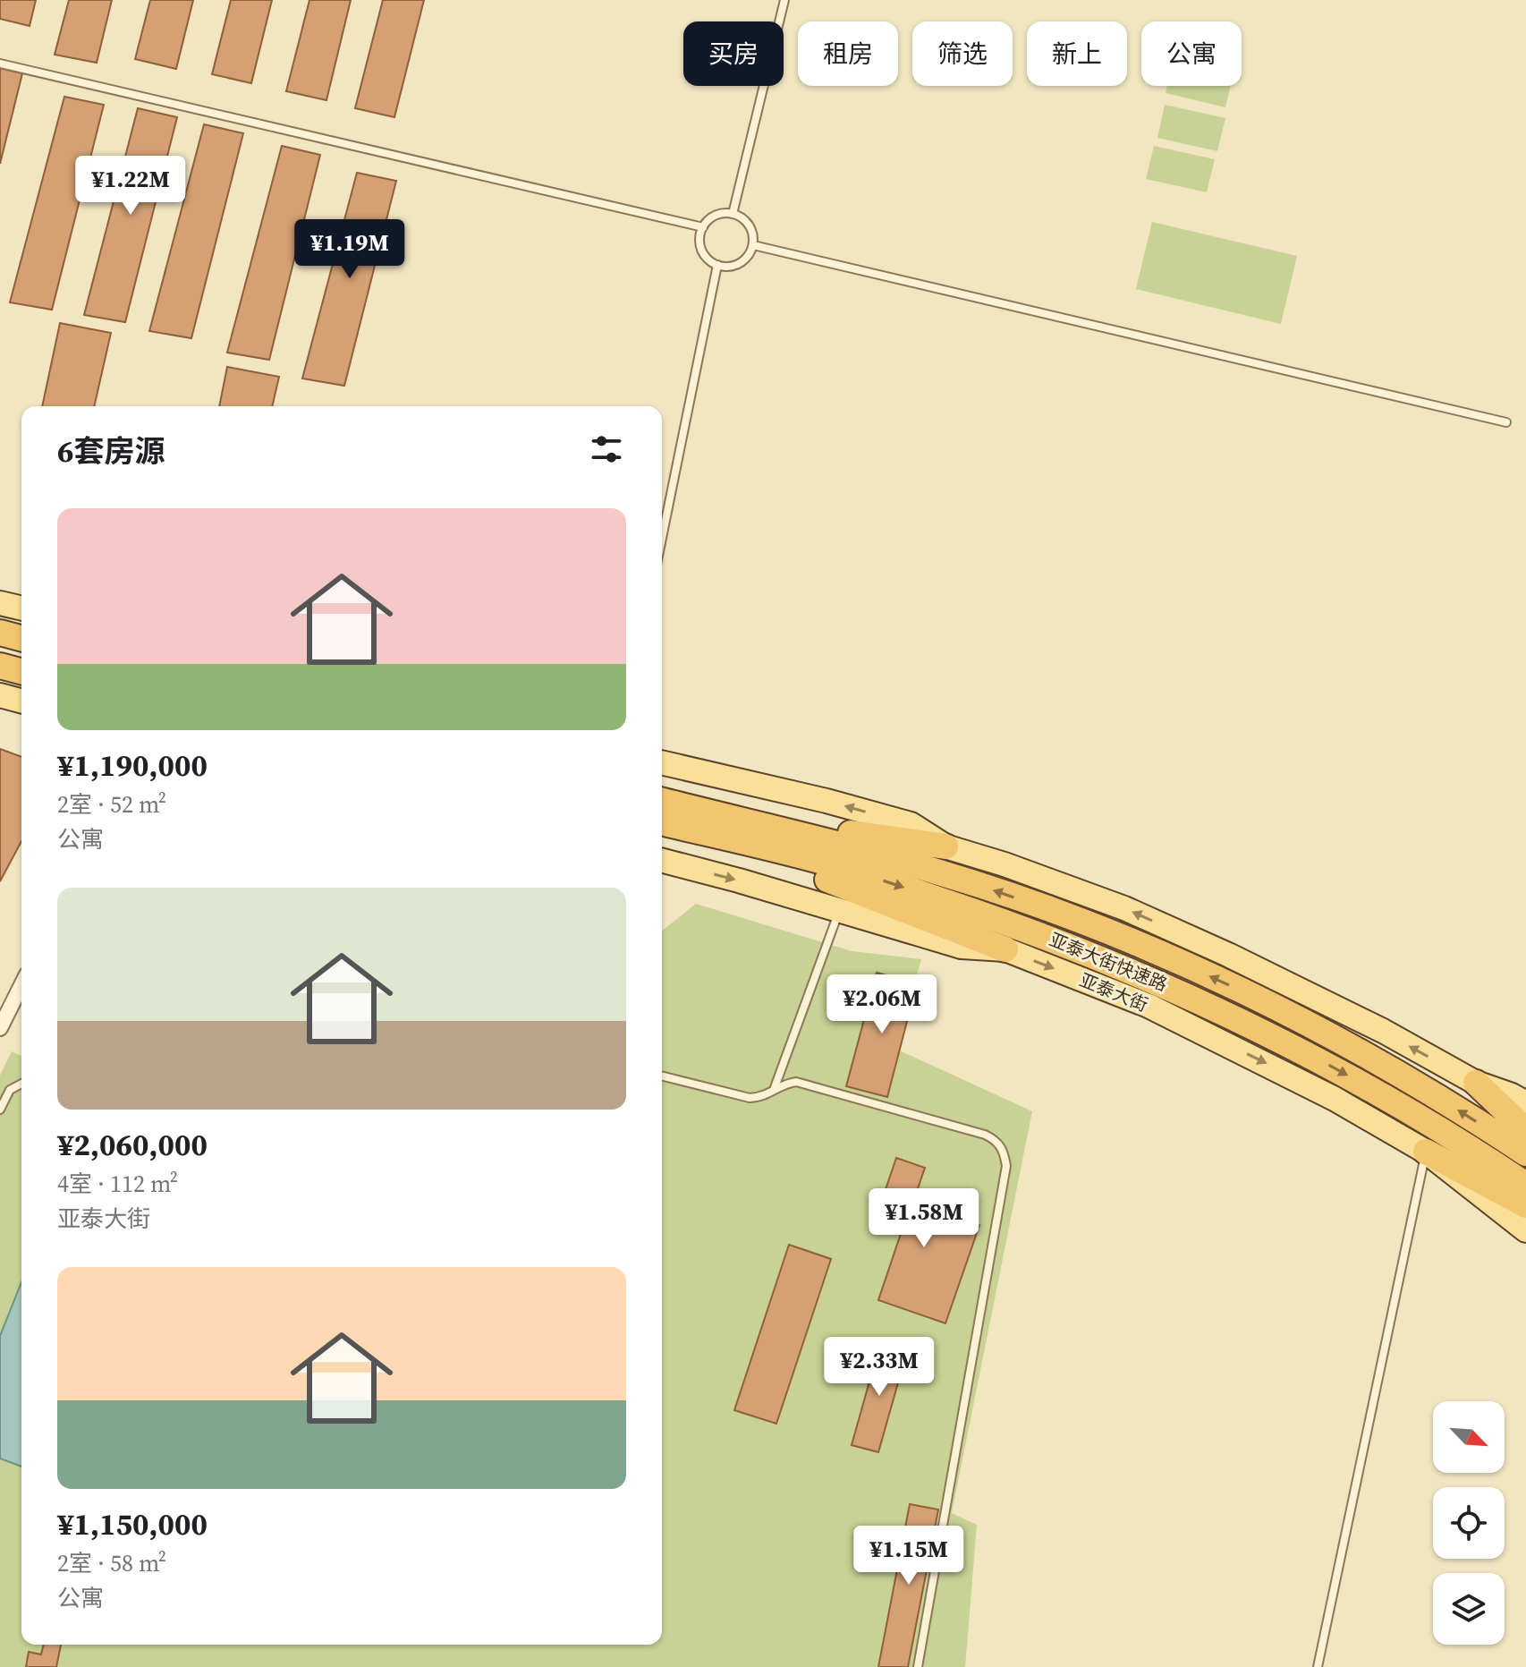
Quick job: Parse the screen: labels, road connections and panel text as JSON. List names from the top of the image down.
{
  "streets": {
    "highway": ["亚泰大街快速路"],
    "main road": ["亚泰大街"]
  },
  "north": "bottom right",
  "page": {
    "chip": [
      "买房",
      "租房",
      "筛选",
      "新上",
      "公寓"
    ],
    "price": [
      "¥1.22M",
      "¥1.19M",
      "¥2.06M",
      "¥1.58M",
      "¥2.33M",
      "¥1.15M"
    ],
    "heading": "6套房源",
    "list": [
      {
        "name": "¥1,190,000",
        "note": "2室 · 52 m² · 公寓"
      },
      {
        "name": "¥2,060,000",
        "note": "4室 · 112 m² · 亚泰大街"
      },
      {
        "name": "¥1,150,000",
        "note": "2室 · 58 m² · 公寓"
      }
    ]
  }
}
